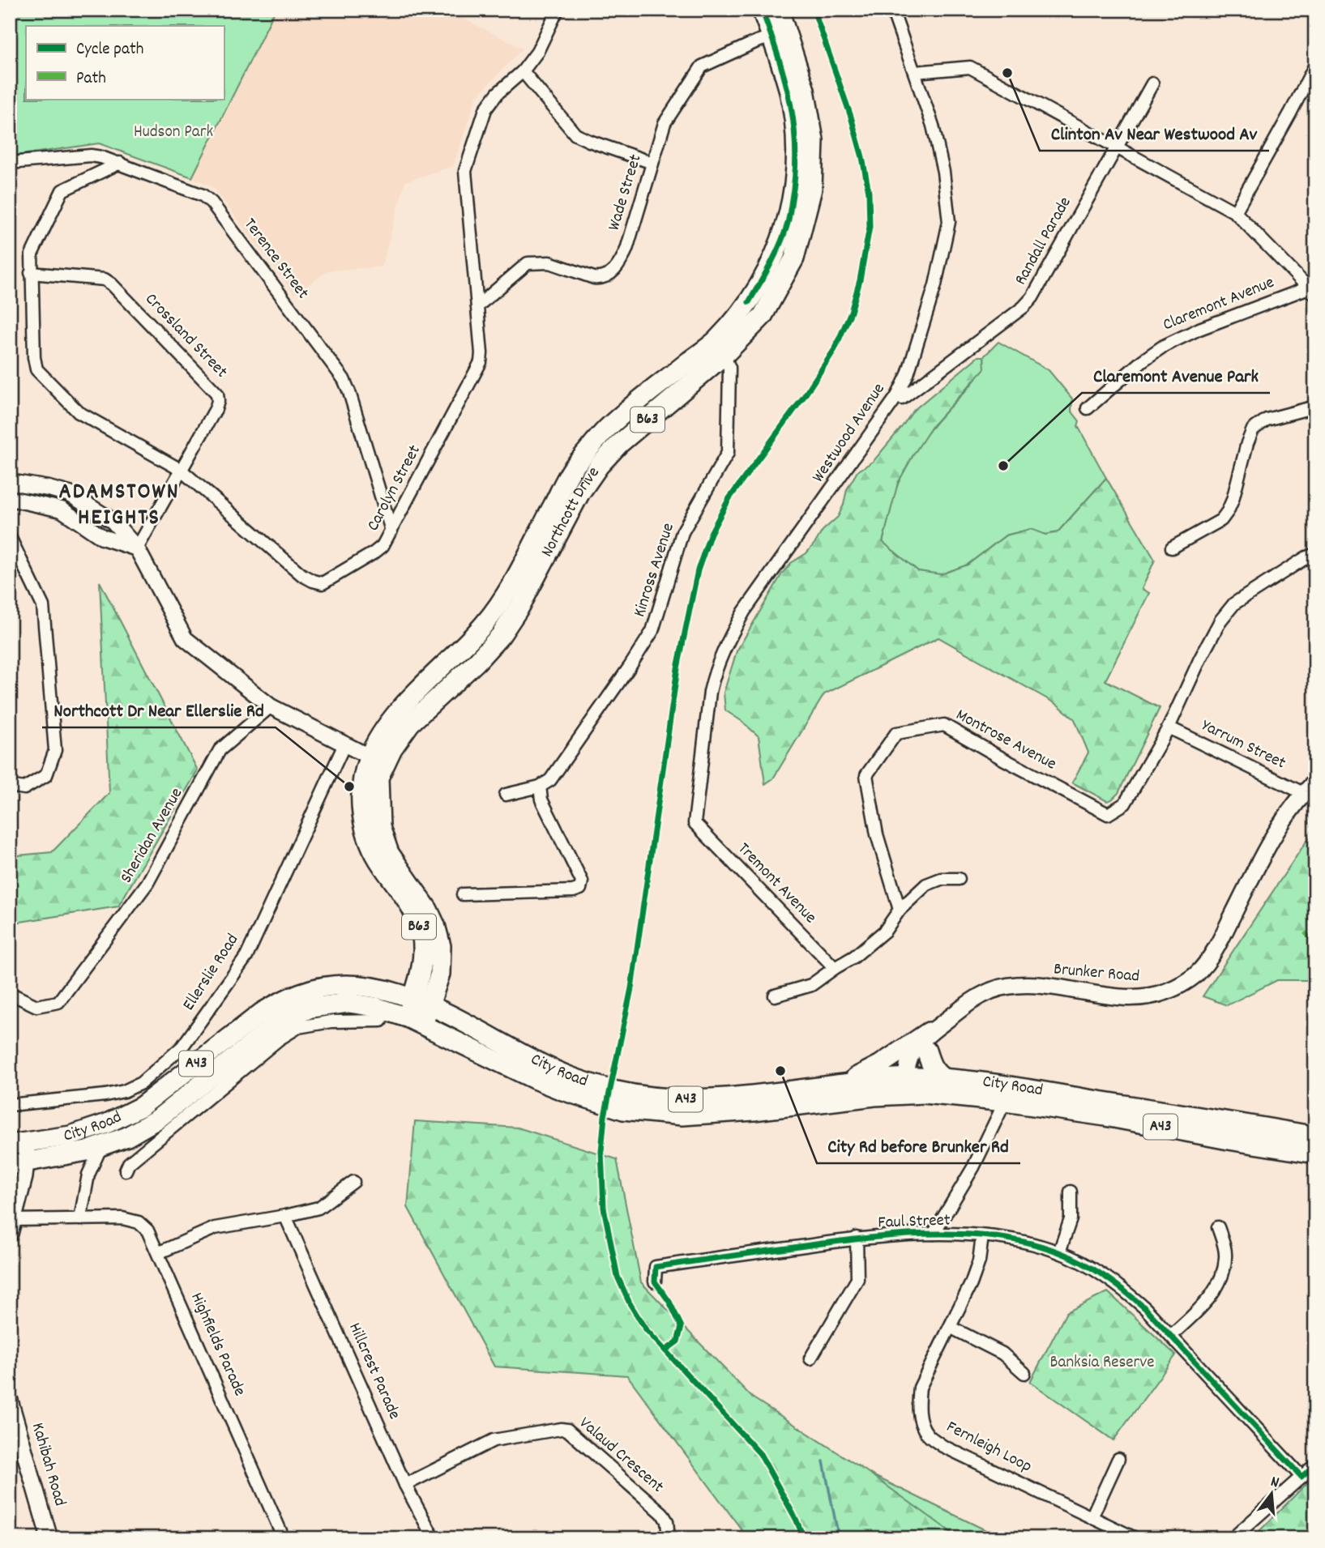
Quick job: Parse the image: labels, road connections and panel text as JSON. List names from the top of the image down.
{
  "streets": {
    "main road": [
      "B63",
      "Northcott Drive",
      "Brunker Road",
      "A43",
      "City Road",
      "Kahibah Road"
    ],
    "street": [
      "Wade Street",
      "Randall Parade",
      "Terence Street",
      "Claremont Avenue",
      "Crossland Street",
      "Westwood Avenue",
      "Carolyn Street",
      "Kinross Avenue",
      "Montrose Avenue",
      "Yarrum Street",
      "Sheridan Avenue",
      "Tremont Avenue",
      "Ellerslie Road",
      "Faul Street",
      "Highfields Parade",
      "Hillcrest Parade",
      "Fernleigh Loop",
      "Valaud Crescent"
    ]
  },
  "crossings": [
    ["Wade Street", "Carolyn Street"],
    ["Wade Street", "Northcott Drive"],
    ["Randall Parade", "Westwood Avenue"],
    ["Terence Street", "Carolyn Street"],
    ["Crossland Street", "Carolyn Street"],
    ["Westwood Avenue", "Tremont Avenue"],
    ["Northcott Drive", "Kinross Avenue"],
    ["Northcott Drive", "City Road"],
    ["Montrose Avenue", "Yarrum Street"],
    ["Yarrum Street", "Brunker Road"],
    ["Brunker Road", "City Road"],
    ["City Road", "Faul Street"],
    ["Faul Street", "Fernleigh Loop"],
    ["Hillcrest Parade", "Valaud Crescent"]
  ],
  "districts": ["ADAMSTOWN HEIGHTS"],
  "parks": ["Hudson Park", "Banksia Reserve"],
  "places": [
    "Clinton Av Near Westwood Av",
    "Claremont Avenue Park",
    "Northcott Dr Near Ellerslie Rd",
    "City Rd before Brunker Rd"
  ],
  "legend": ["Cycle path", "Path"],
  "north": "top"
}
